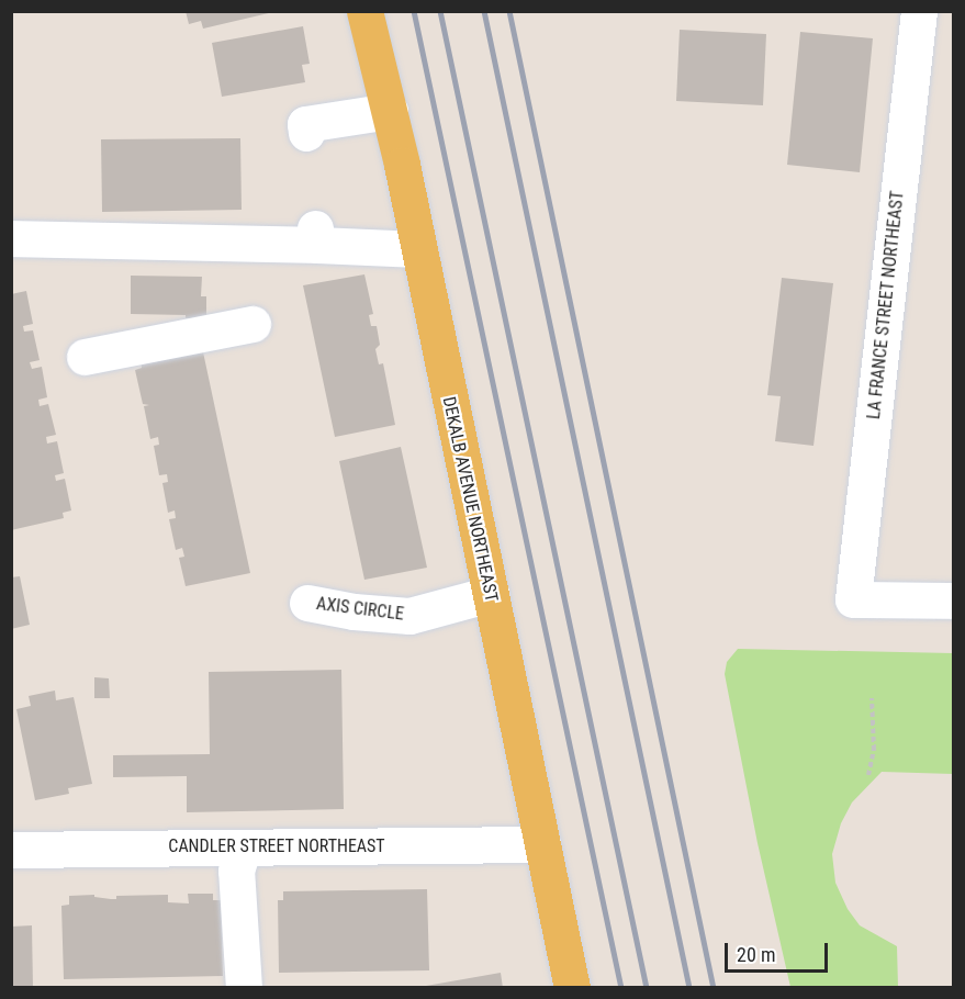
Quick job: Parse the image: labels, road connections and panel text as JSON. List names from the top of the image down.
{
  "streets": {
    "main road": ["DEKALB AVENUE NORTHEAST"],
    "street": ["LA FRANCE STREET NORTHEAST", "AXIS CIRCLE", "CANDLER STREET NORTHEAST"]
  },
  "crossings": [
    ["DEKALB AVENUE NORTHEAST", "AXIS CIRCLE"],
    ["DEKALB AVENUE NORTHEAST", "CANDLER STREET NORTHEAST"]
  ],
  "scale_bar": "20 m"
}
